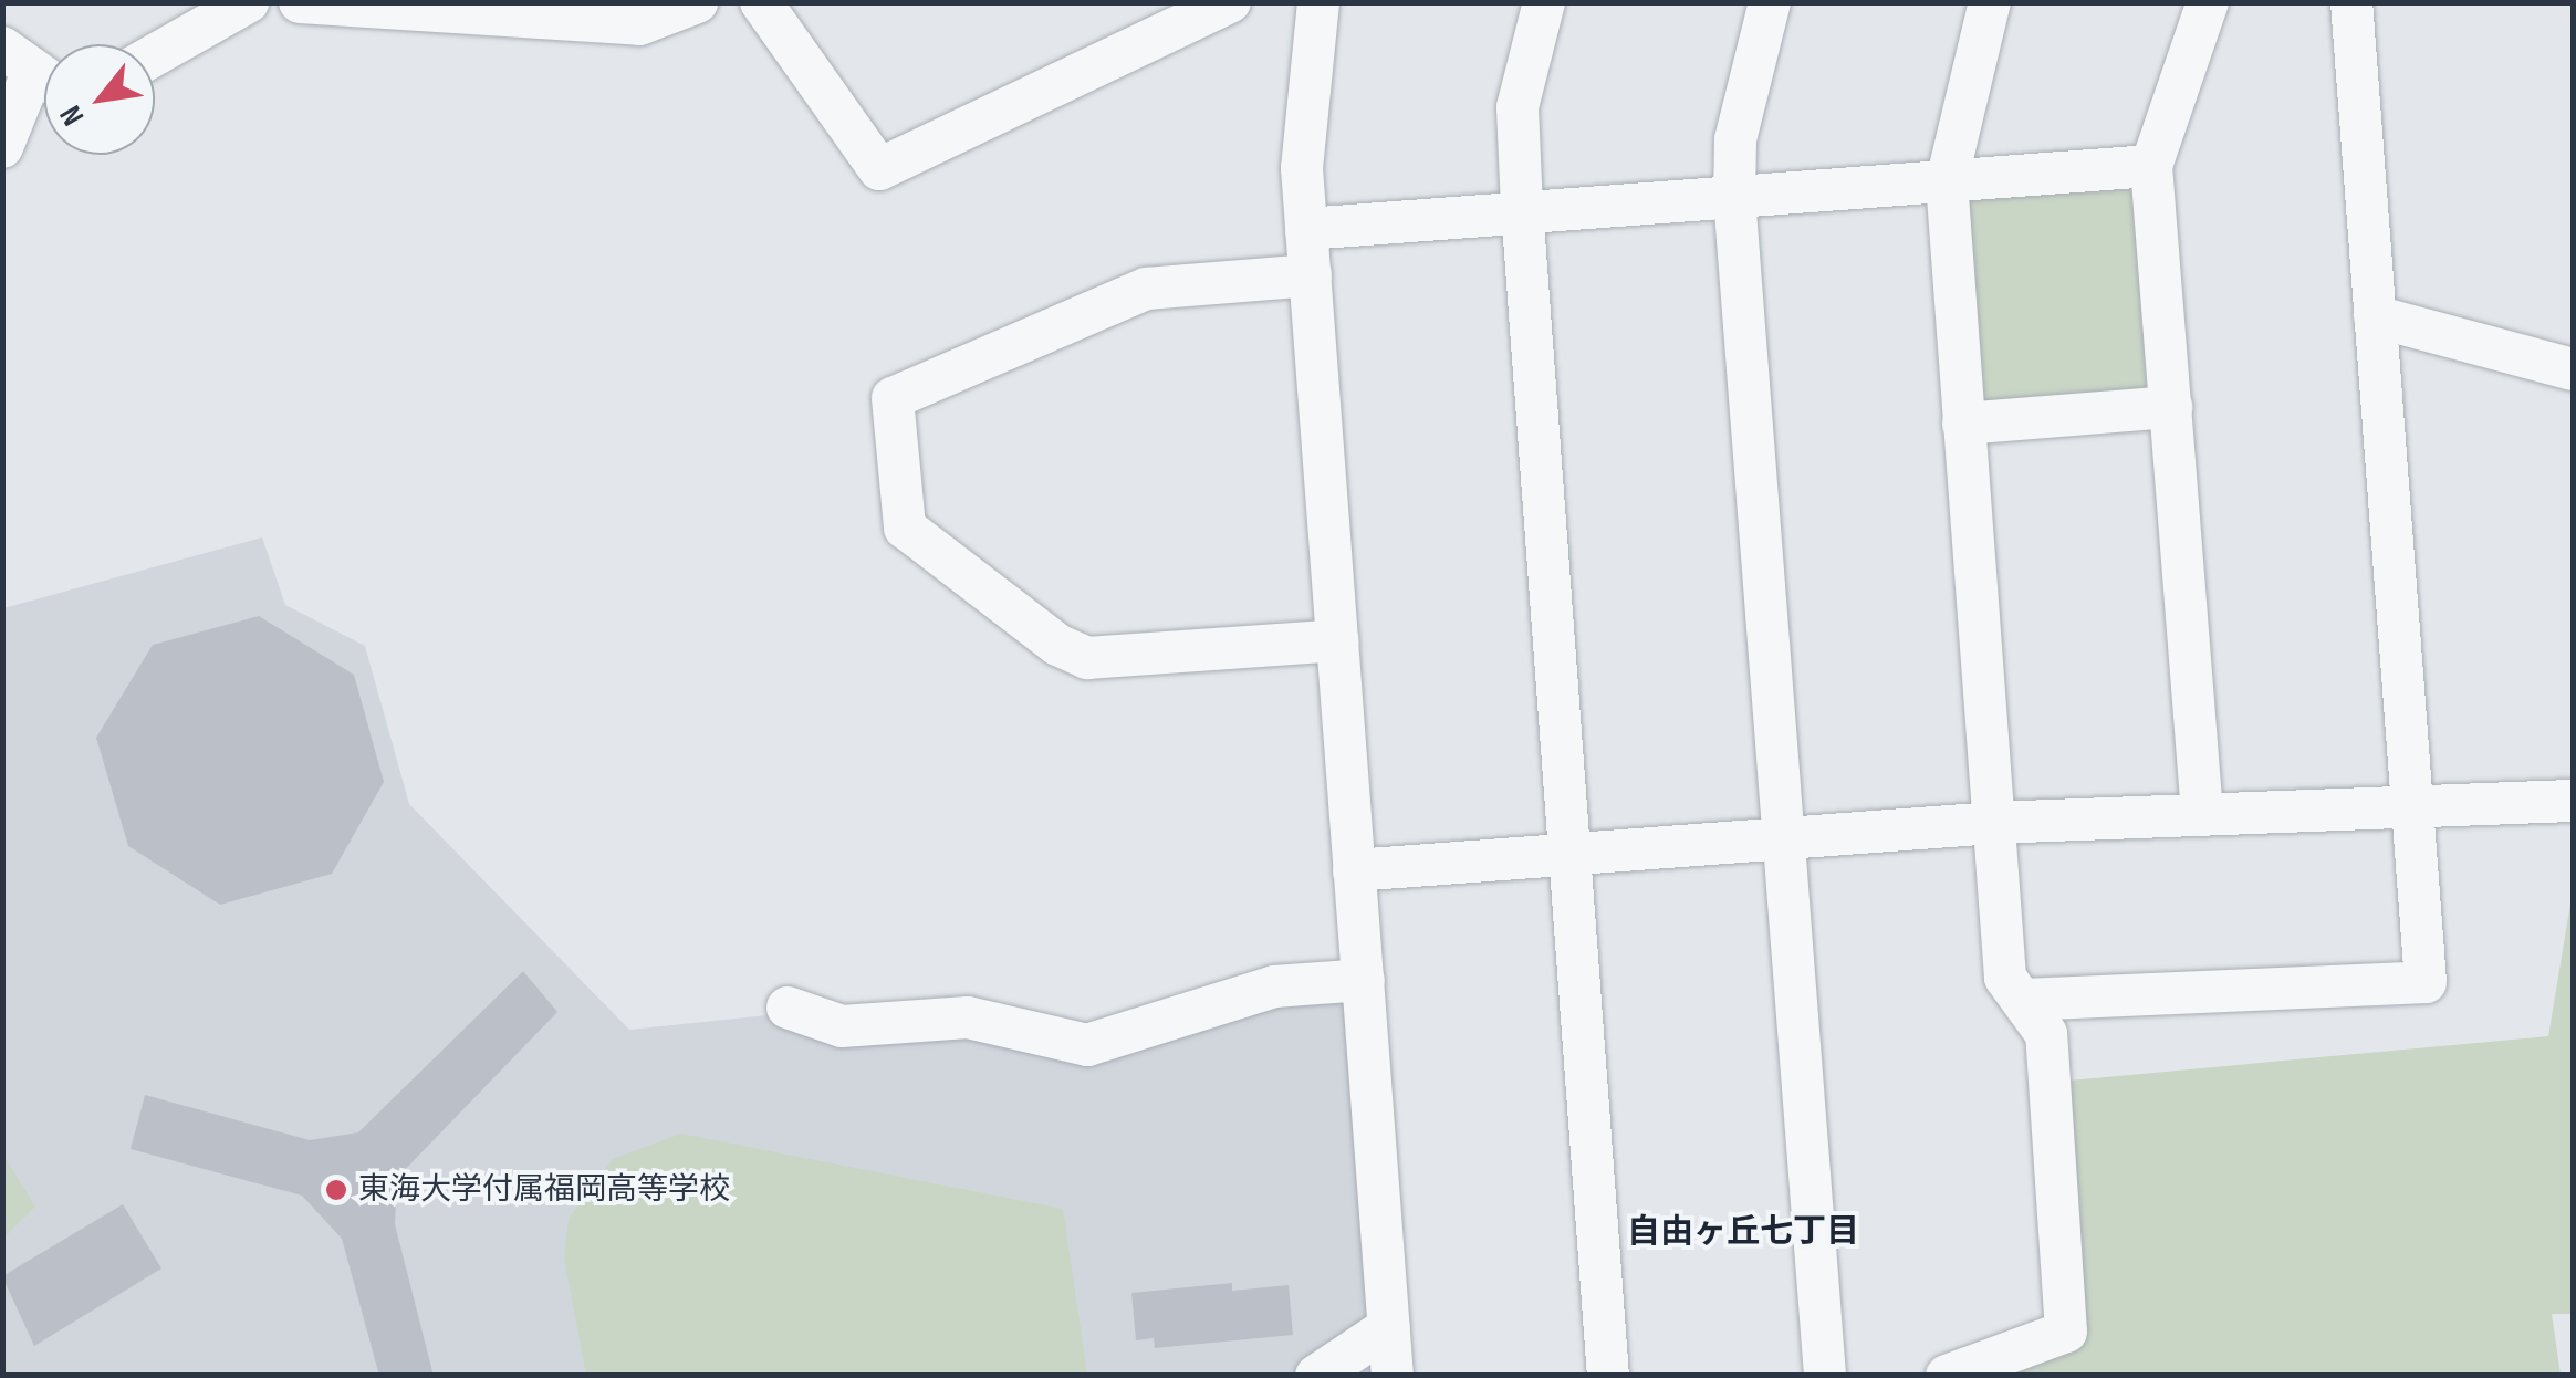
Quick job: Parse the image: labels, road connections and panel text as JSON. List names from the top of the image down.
{
  "districts": ["自由ヶ丘七丁目"],
  "places": ["東海大学付属福岡高等学校"],
  "north": "bottom left"
}
